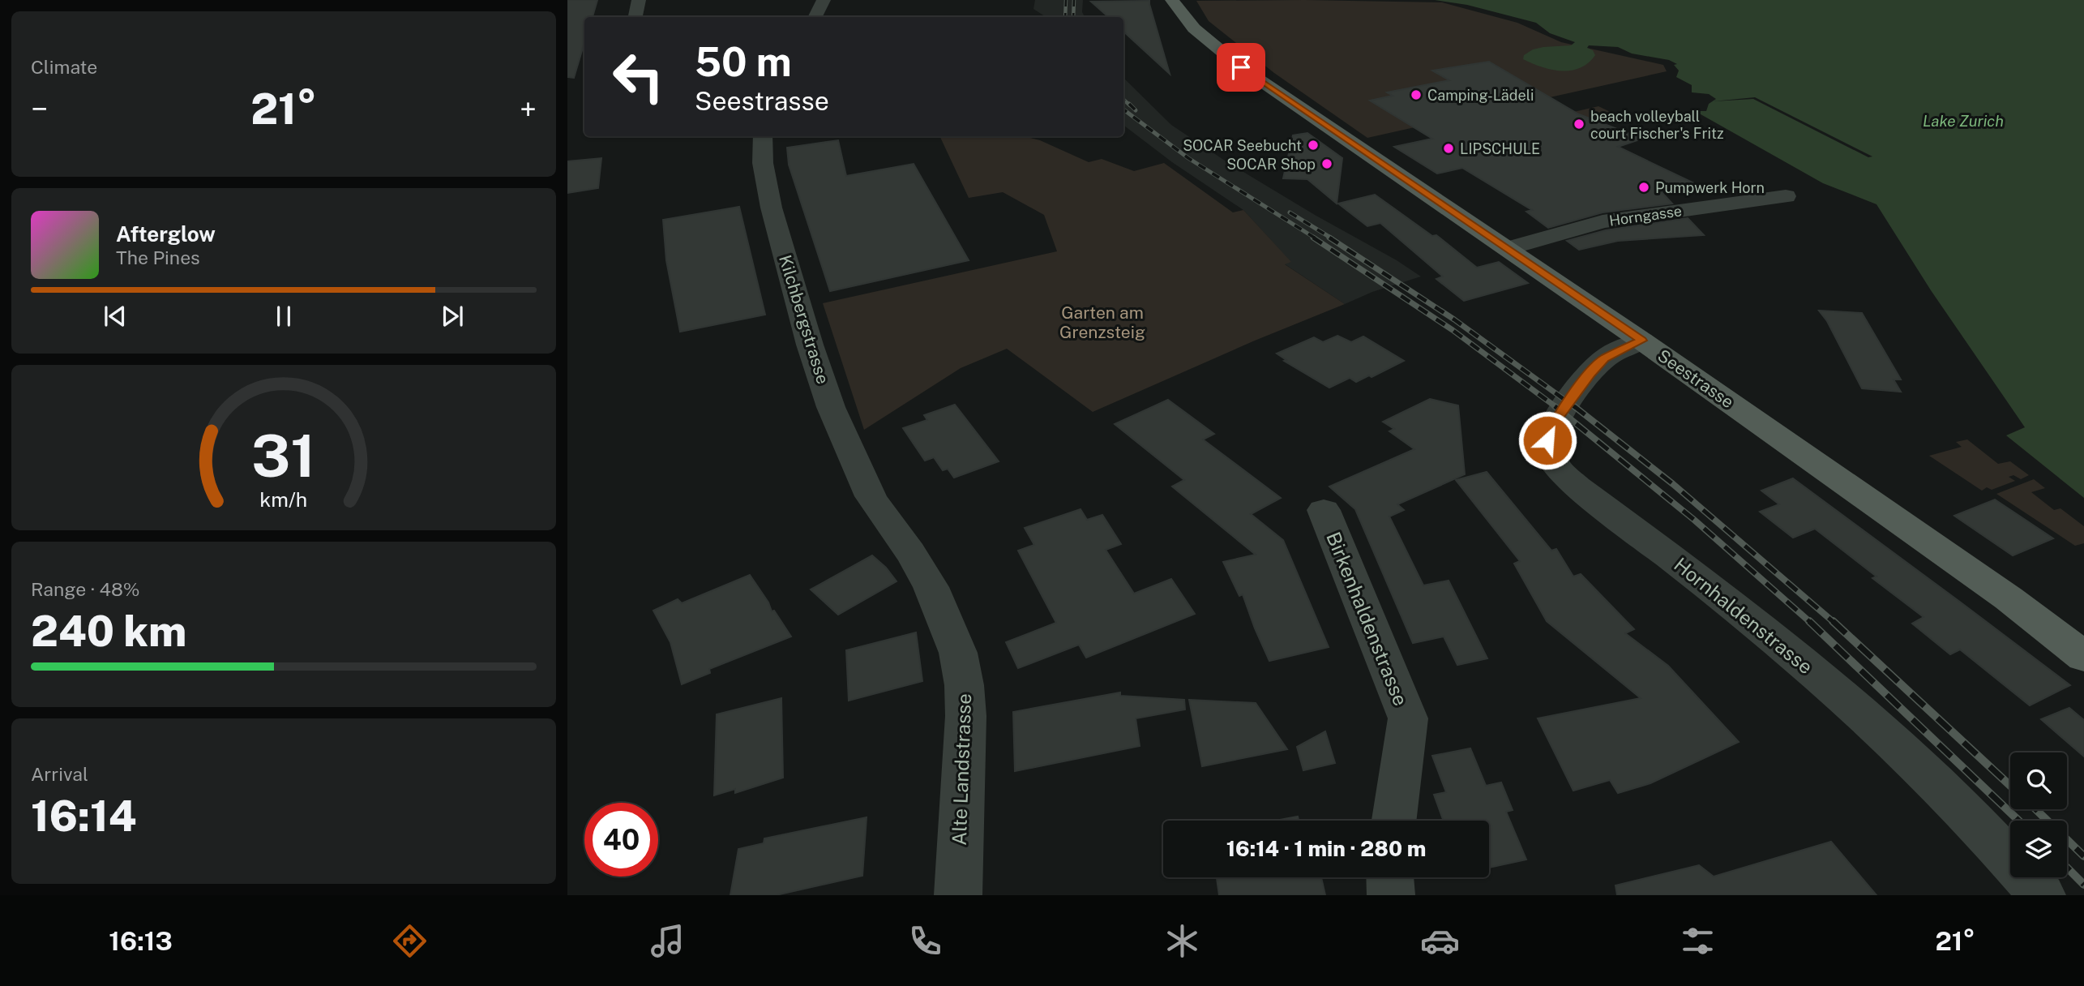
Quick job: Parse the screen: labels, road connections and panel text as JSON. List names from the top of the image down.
{
  "streets": {
    "main road": ["Seestrasse"],
    "street": [
      "Horngasse",
      "Kilchbergstrasse",
      "Hornhaldenstrasse",
      "Birkenhaldenstrasse",
      "Alte Landstrasse"
    ]
  },
  "crossings": [
    ["Horngasse", "Seestrasse"],
    ["Kilchbergstrasse", "Alte Landstrasse"],
    ["Seestrasse", "Hornhaldenstrasse"]
  ],
  "water": ["Lake Zurich"],
  "parks": ["Garten am Grenzsteig"],
  "places": [
    "Camping-Lädeli",
    "beach volleyball court Fischer's Fritz",
    "SOCAR Seebucht",
    "LIPSCHULE",
    "SOCAR Shop",
    "Pumpwerk Horn"
  ],
  "page": {
    "tile": [
      "Climate",
      ["Range · 48%", "240 km"],
      ["Arrival", "16:14"]
    ],
    "turn": ["50 m", "Seestrasse"],
    "heat": ["−", "21°", "+"],
    "song": ["Afterglow", "The Pines"],
    "limit": "40",
    "trip": "16:14 · 1 min · 280 m",
    "tabs": ["16:13", "21°"],
    "gauge": ["31", "km/h"]
  }
}
